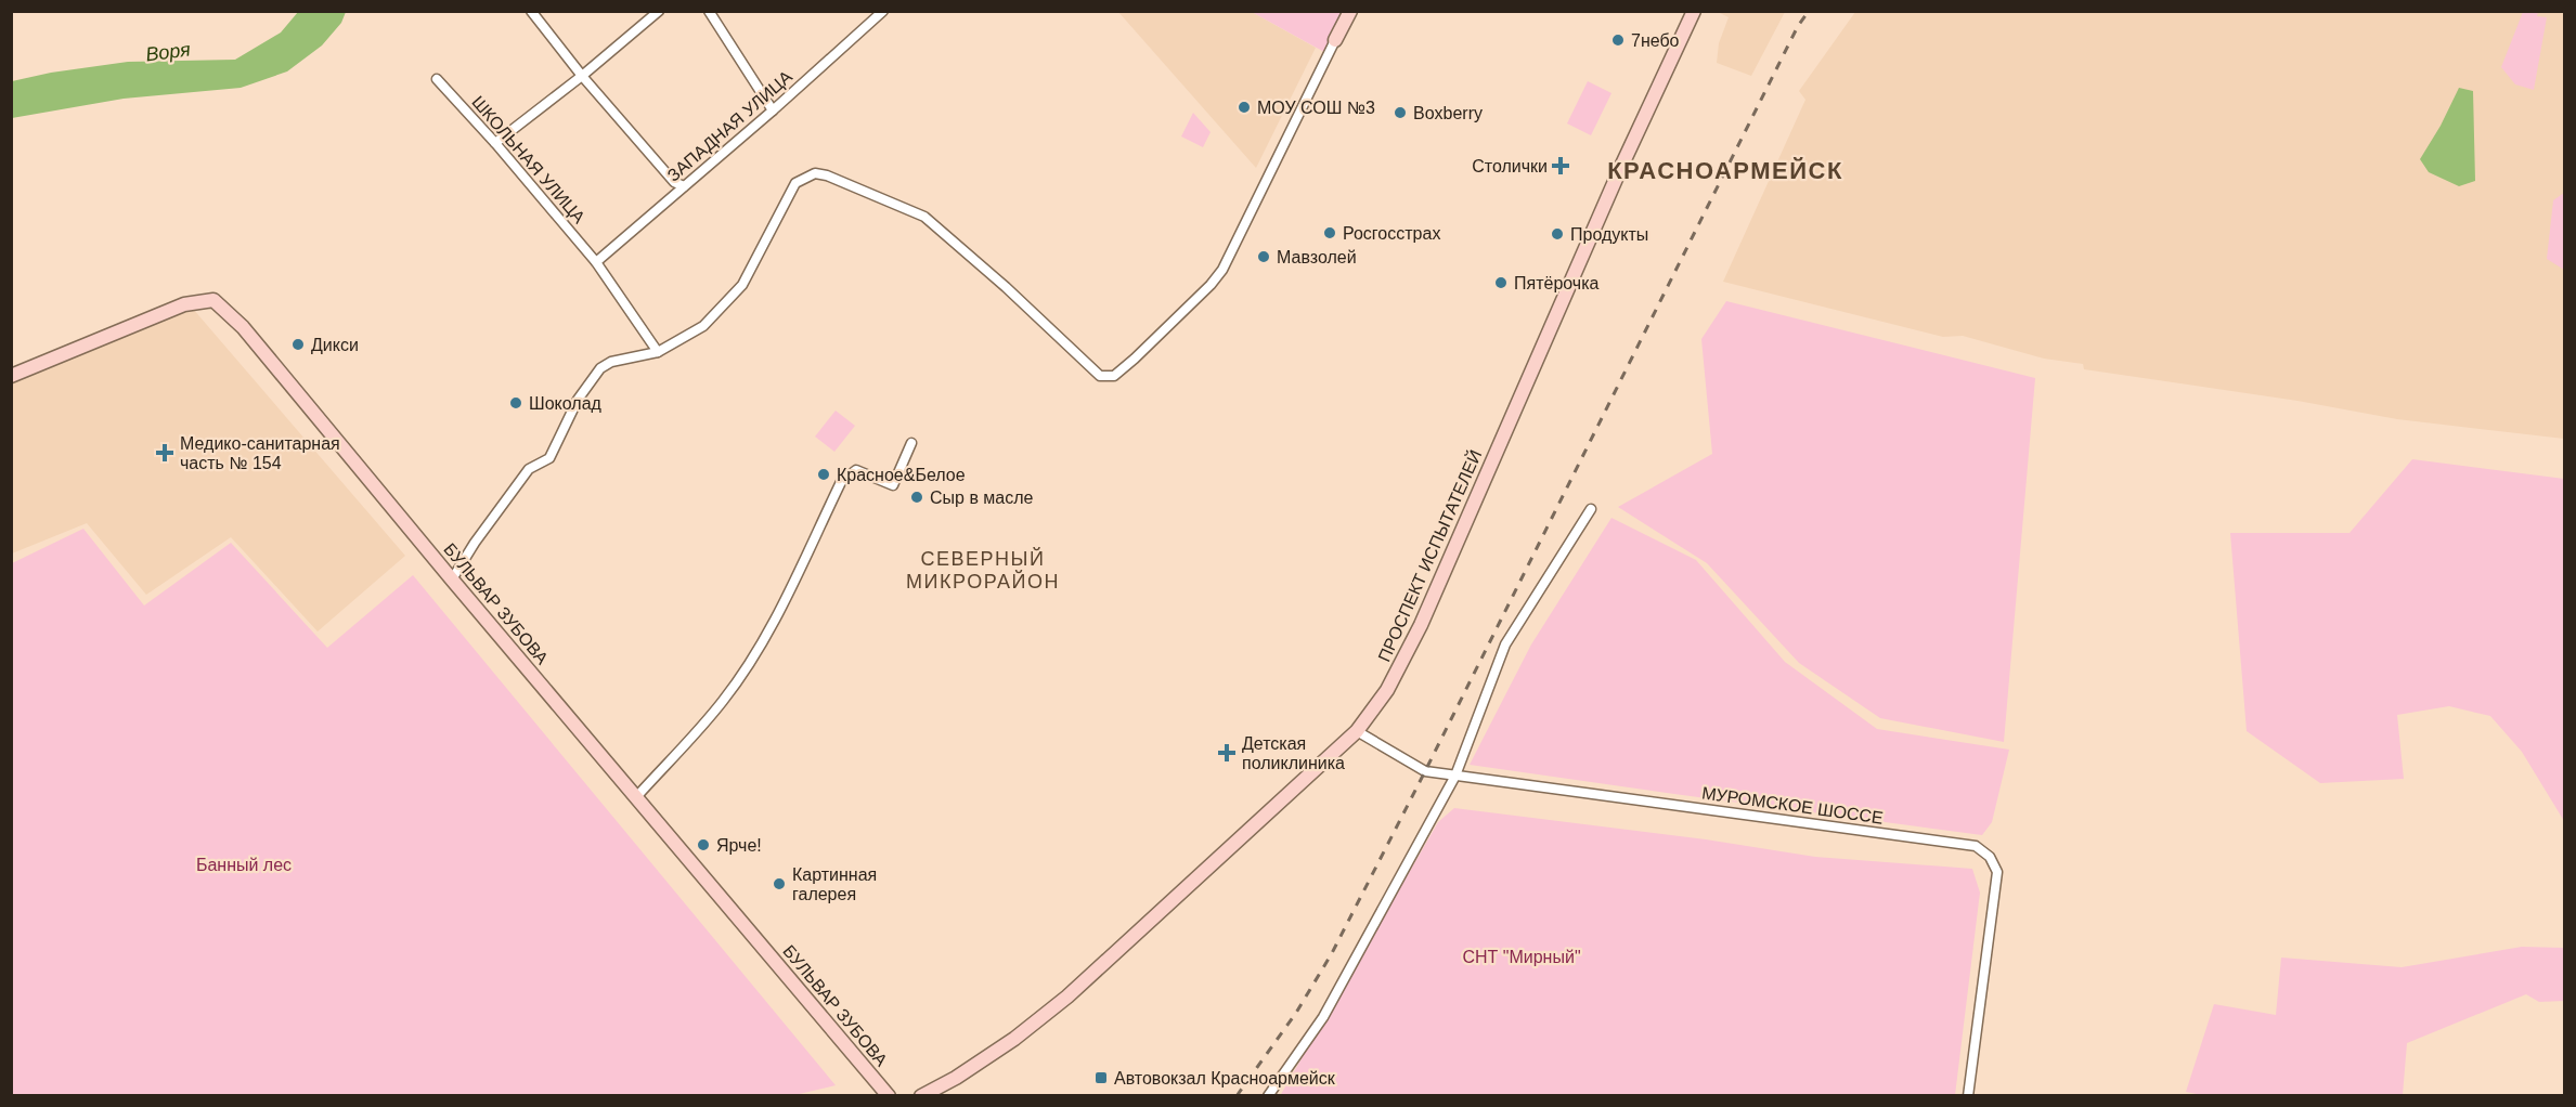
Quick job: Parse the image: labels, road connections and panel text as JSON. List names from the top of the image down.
{
  "streets": {
    "main road": ["ПРОСПЕКТ ИСПЫТАТЕЛЕЙ", "БУЛЬВАР ЗУБОВА"],
    "street": ["ЗАПАДНАЯ УЛИЦА", "ШКОЛЬНАЯ УЛИЦА", "МУРОМСКОЕ ШОССЕ"]
  },
  "crossings": [
    ["ЗАПАДНАЯ УЛИЦА", "ШКОЛЬНАЯ УЛИЦА"],
    ["ПРОСПЕКТ ИСПЫТАТЕЛЕЙ", "МУРОМСКОЕ ШОССЕ"]
  ],
  "districts": ["КРАСНОАРМЕЙСК", "СЕВЕРНЫЙ МИКРОРАЙОН"],
  "water": ["Воря"],
  "parks": ["Банный лес", "СНТ \"Мирный\""],
  "places": {
    "other": [
      "7небо",
      "МОУ СОШ №3",
      "Boxberry",
      "Росгосстрах",
      "Продукты",
      "Мавзолей",
      "Пятёрочка",
      "Дикси",
      "Шоколад",
      "Красное&Белое",
      "Сыр в масле",
      "Ярче!",
      "Картинная галерея"
    ],
    "health": ["Столички", "Медико-санитарная часть № 154", "Детская поликлиника"],
    "transit": ["Автовокзал Красноармейск"]
  }
}
